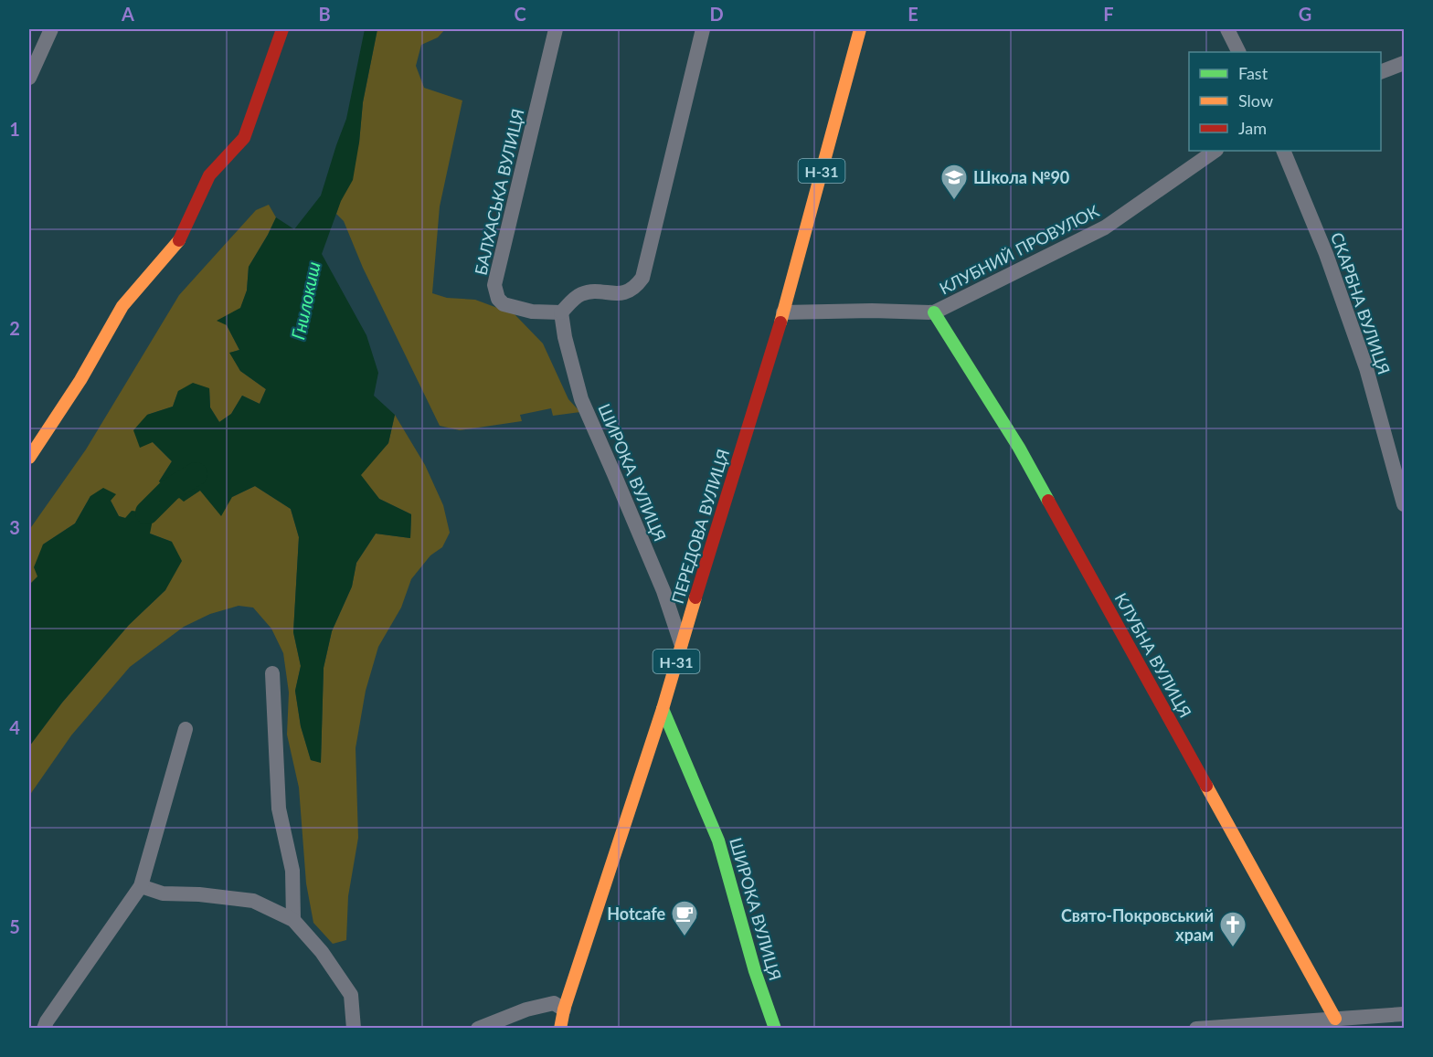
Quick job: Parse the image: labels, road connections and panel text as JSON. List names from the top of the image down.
{
  "streets": {
    "main road": [
      "Н-31",
      "ШИРОКА ВУЛИЦЯ",
      "ПЕРЕДОВА ВУЛИЦЯ",
      "КЛУБНА ВУЛИЦЯ"
    ],
    "street": ["БАЛХАСЬКА ВУЛИЦЯ", "КЛУБНИЙ ПРОВУЛОК", "СКАРБНА ВУЛИЦЯ"]
  },
  "crossings": [
    ["Н-31", "ПЕРЕДОВА ВУЛИЦЯ"],
    ["БАЛХАСЬКА ВУЛИЦЯ", "ШИРОКА ВУЛИЦЯ"],
    ["КЛУБНИЙ ПРОВУЛОК", "ПЕРЕДОВА ВУЛИЦЯ"],
    ["КЛУБНИЙ ПРОВУЛОК", "КЛУБНА ВУЛИЦЯ"],
    ["ШИРОКА ВУЛИЦЯ", "ПЕРЕДОВА ВУЛИЦЯ"]
  ],
  "water": ["Гнилокиш"],
  "places": {
    "school or university": ["Школа №90"],
    "cafe": ["Hotcafe"],
    "church": ["Свято-Покровський храм"]
  },
  "legend": ["Fast", "Slow", "Jam"],
  "grid": {
    "columns": [
      "A",
      "B",
      "C",
      "D",
      "E",
      "F",
      "G"
    ],
    "rows": [
      "1",
      "2",
      "3",
      "4",
      "5"
    ]
  }
}
